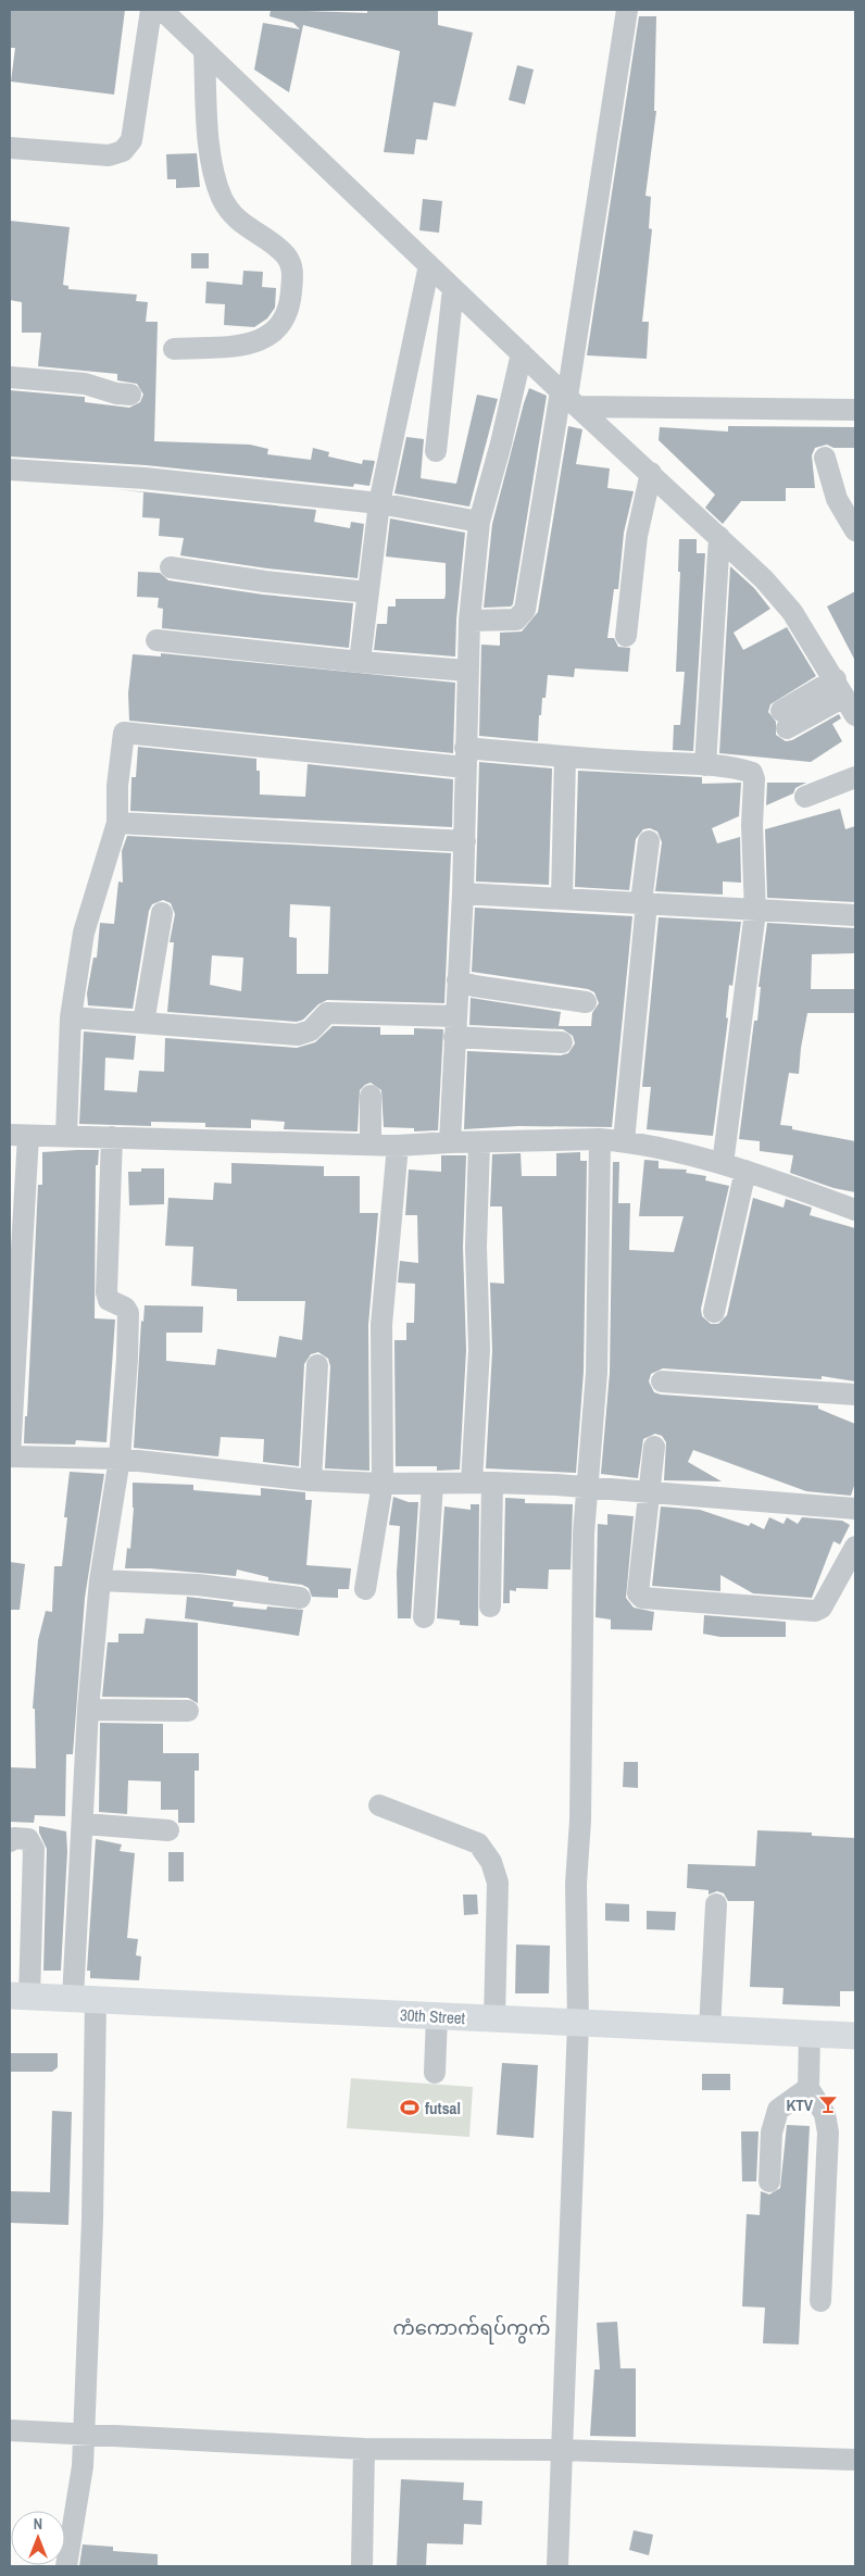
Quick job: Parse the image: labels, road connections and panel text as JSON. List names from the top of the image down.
{
  "streets": {
    "main road": ["30th Street"]
  },
  "districts": ["ကံကောက်ရပ်ကွက်"],
  "places": {
    "bar": ["KTV"],
    "sports": ["futsal"]
  },
  "north": "top"
}
